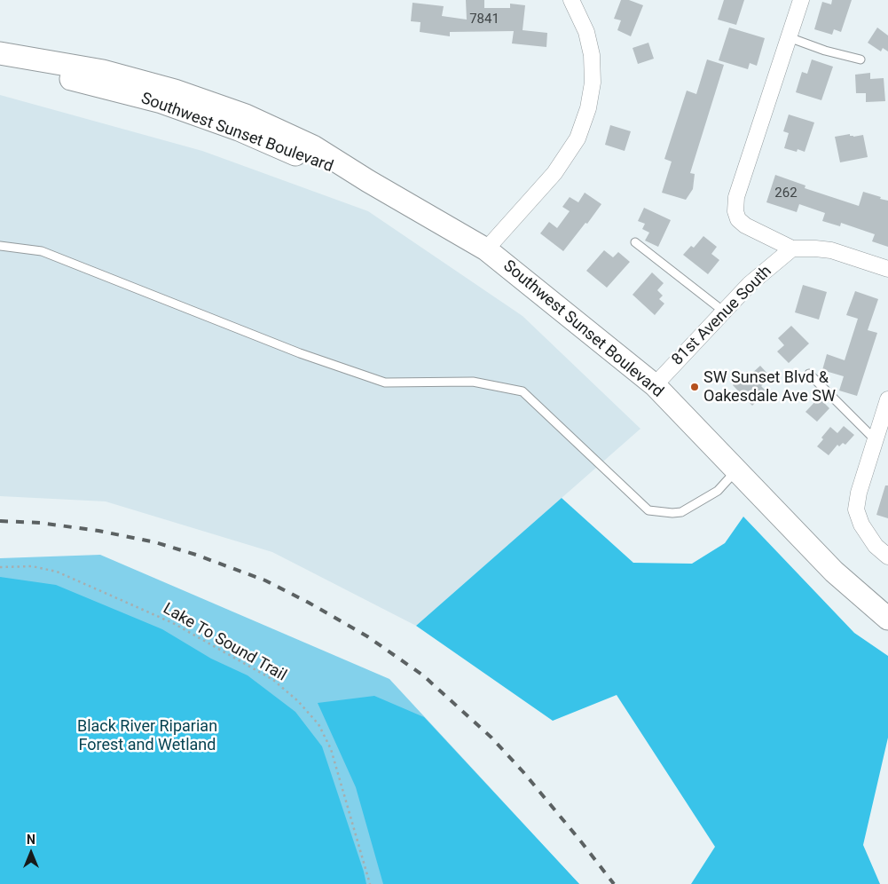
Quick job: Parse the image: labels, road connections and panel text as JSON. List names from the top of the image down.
{
  "streets": {
    "main road": ["Southwest Sunset Boulevard"],
    "street": ["81st Avenue South"],
    "path": ["Lake To Sound Trail"]
  },
  "crossings": [
    ["Southwest Sunset Boulevard", "81st Avenue South"]
  ],
  "parks": ["Black River Riparian Forest and Wetland"],
  "places": ["SW Sunset Blvd & Oakesdale Ave SW"],
  "house_numbers": ["7841", "262"],
  "north": "top"
}
